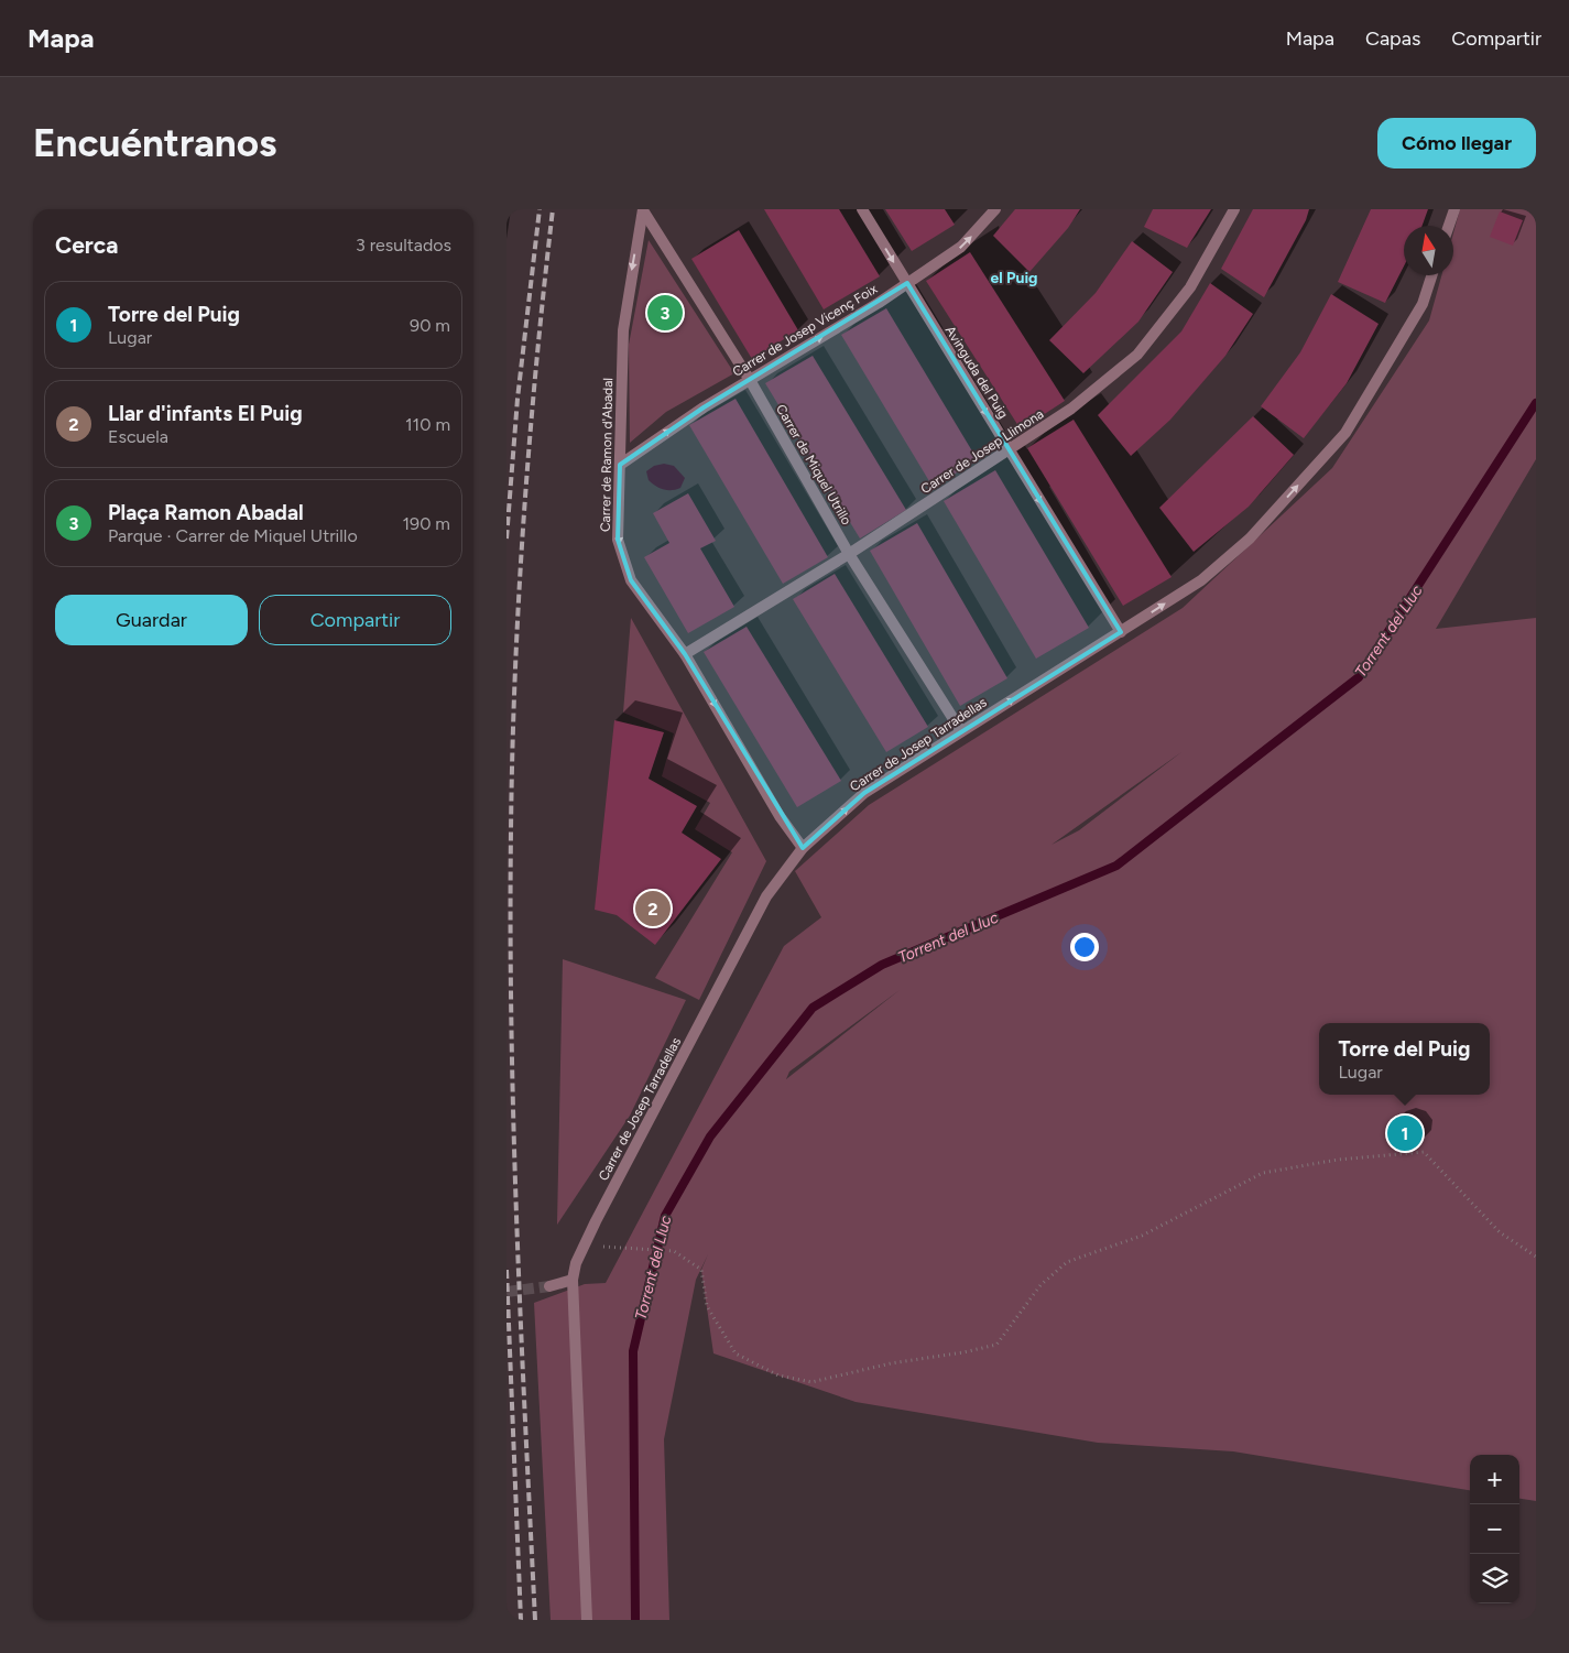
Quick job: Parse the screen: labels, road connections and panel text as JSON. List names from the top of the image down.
{
  "streets": {
    "street": [
      "Carrer de Josep Vicenç Foix",
      "Avinguda del Puig",
      "Carrer de Josep Llimona",
      "Carrer de Ramon d'Abadal",
      "Carrer de Miquel Utrillo",
      "Carrer de Josep Tarradellas"
    ]
  },
  "crossings": [
    ["Carrer de Josep Vicenç Foix", "Avinguda del Puig"],
    ["Carrer de Josep Vicenç Foix", "Carrer de Ramon d'Abadal"],
    ["Carrer de Josep Vicenç Foix", "Carrer de Miquel Utrillo"],
    ["Avinguda del Puig", "Carrer de Josep Llimona"],
    ["Avinguda del Puig", "Carrer de Josep Tarradellas"],
    ["Carrer de Josep Llimona", "Carrer de Ramon d'Abadal"],
    ["Carrer de Josep Llimona", "Carrer de Miquel Utrillo"],
    ["Carrer de Ramon d'Abadal", "Carrer de Miquel Utrillo"],
    ["Carrer de Ramon d'Abadal", "Carrer de Josep Tarradellas"],
    ["Carrer de Miquel Utrillo", "Carrer de Josep Tarradellas"]
  ],
  "one_way": [
    "Carrer de Josep Vicenç Foix",
    "Avinguda del Puig",
    "Carrer de Ramon d'Abadal",
    "Carrer de Josep Tarradellas"
  ],
  "districts": ["el Puig"],
  "water": ["Torrent del Lluc"],
  "north": "top",
  "page": {
    "header": "Mapa",
    "nav": ["Mapa", "Capas", "Compartir"],
    "buttons": [
      "Cómo llegar",
      ["Guardar", "Compartir"]
    ],
    "title": "Encuéntranos",
    "heading": ["Cerca", "3 resultados"],
    "list": [
      {
        "mark": "1",
        "name": "Torre del Puig",
        "note": "Lugar",
        "value": "90 m"
      },
      {
        "mark": "2",
        "name": "Llar d'infants El Puig",
        "note": "Escuela",
        "value": "110 m"
      },
      {
        "mark": "3",
        "name": "Plaça Ramon Abadal",
        "note": "Parque · Carrer de Miquel Utrillo",
        "value": "190 m"
      }
    ],
    "pins": ["3", "2", "1"],
    "popup": ["Torre del Puig", "Lugar"],
    "map_buttons": ["+", "−"]
  }
}
